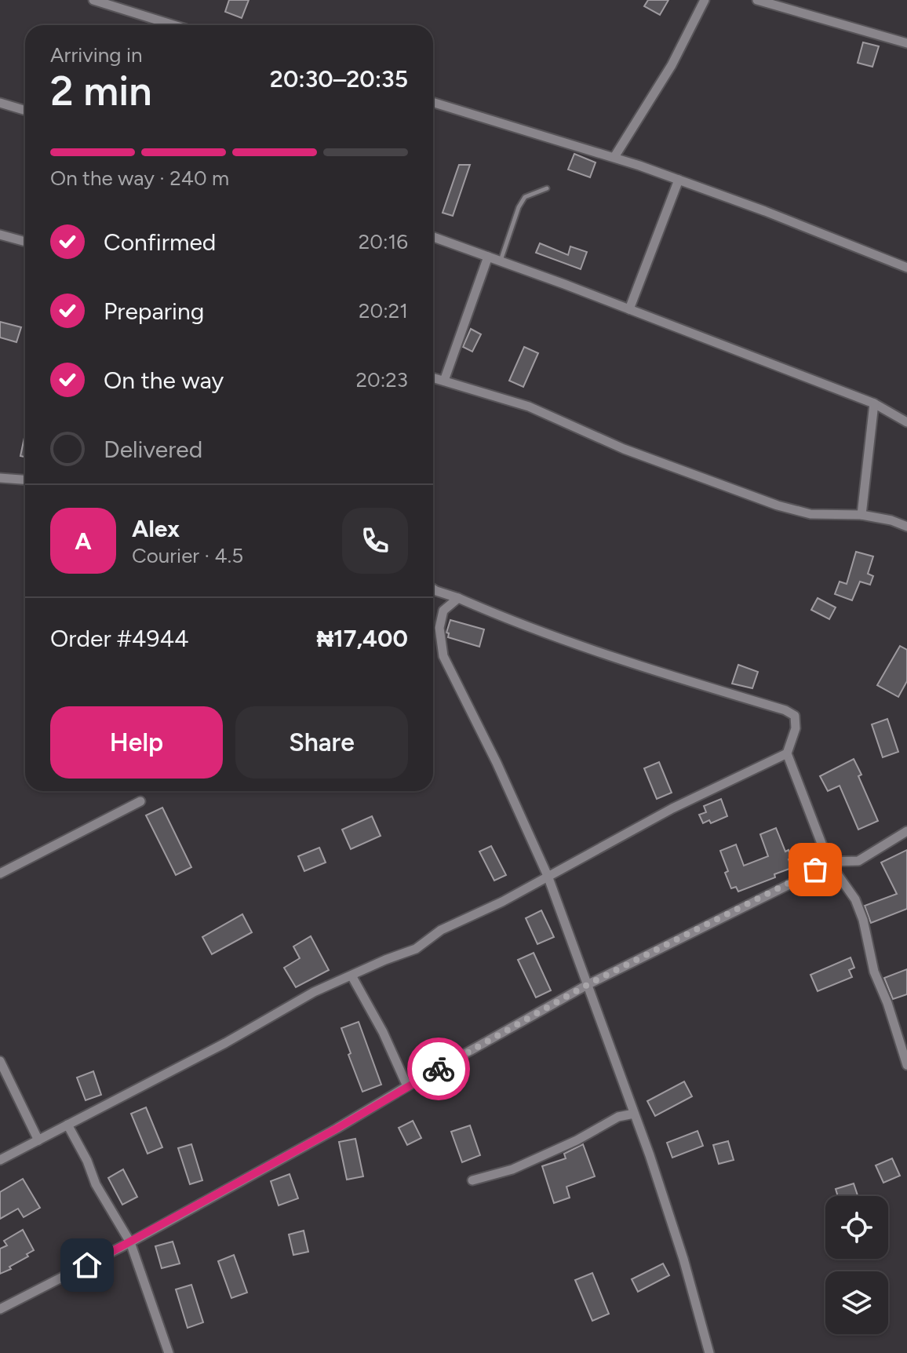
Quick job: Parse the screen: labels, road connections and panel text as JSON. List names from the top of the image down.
{
  "page": {
    "heading": ["2 min", "Arriving in", "20:30–20:35"],
    "panel": [
      "Alex",
      "Courier · 4.5",
      "Order #4944",
      "₦17,400"
    ],
    "bar": "On the way · 240 m",
    "list": [
      ["Confirmed", "20:16"],
      ["Preparing", "20:21"],
      ["On the way", "20:23"],
      "Delivered"
    ],
    "round": "A",
    "buttons": ["Help", "Share"]
  }
}
